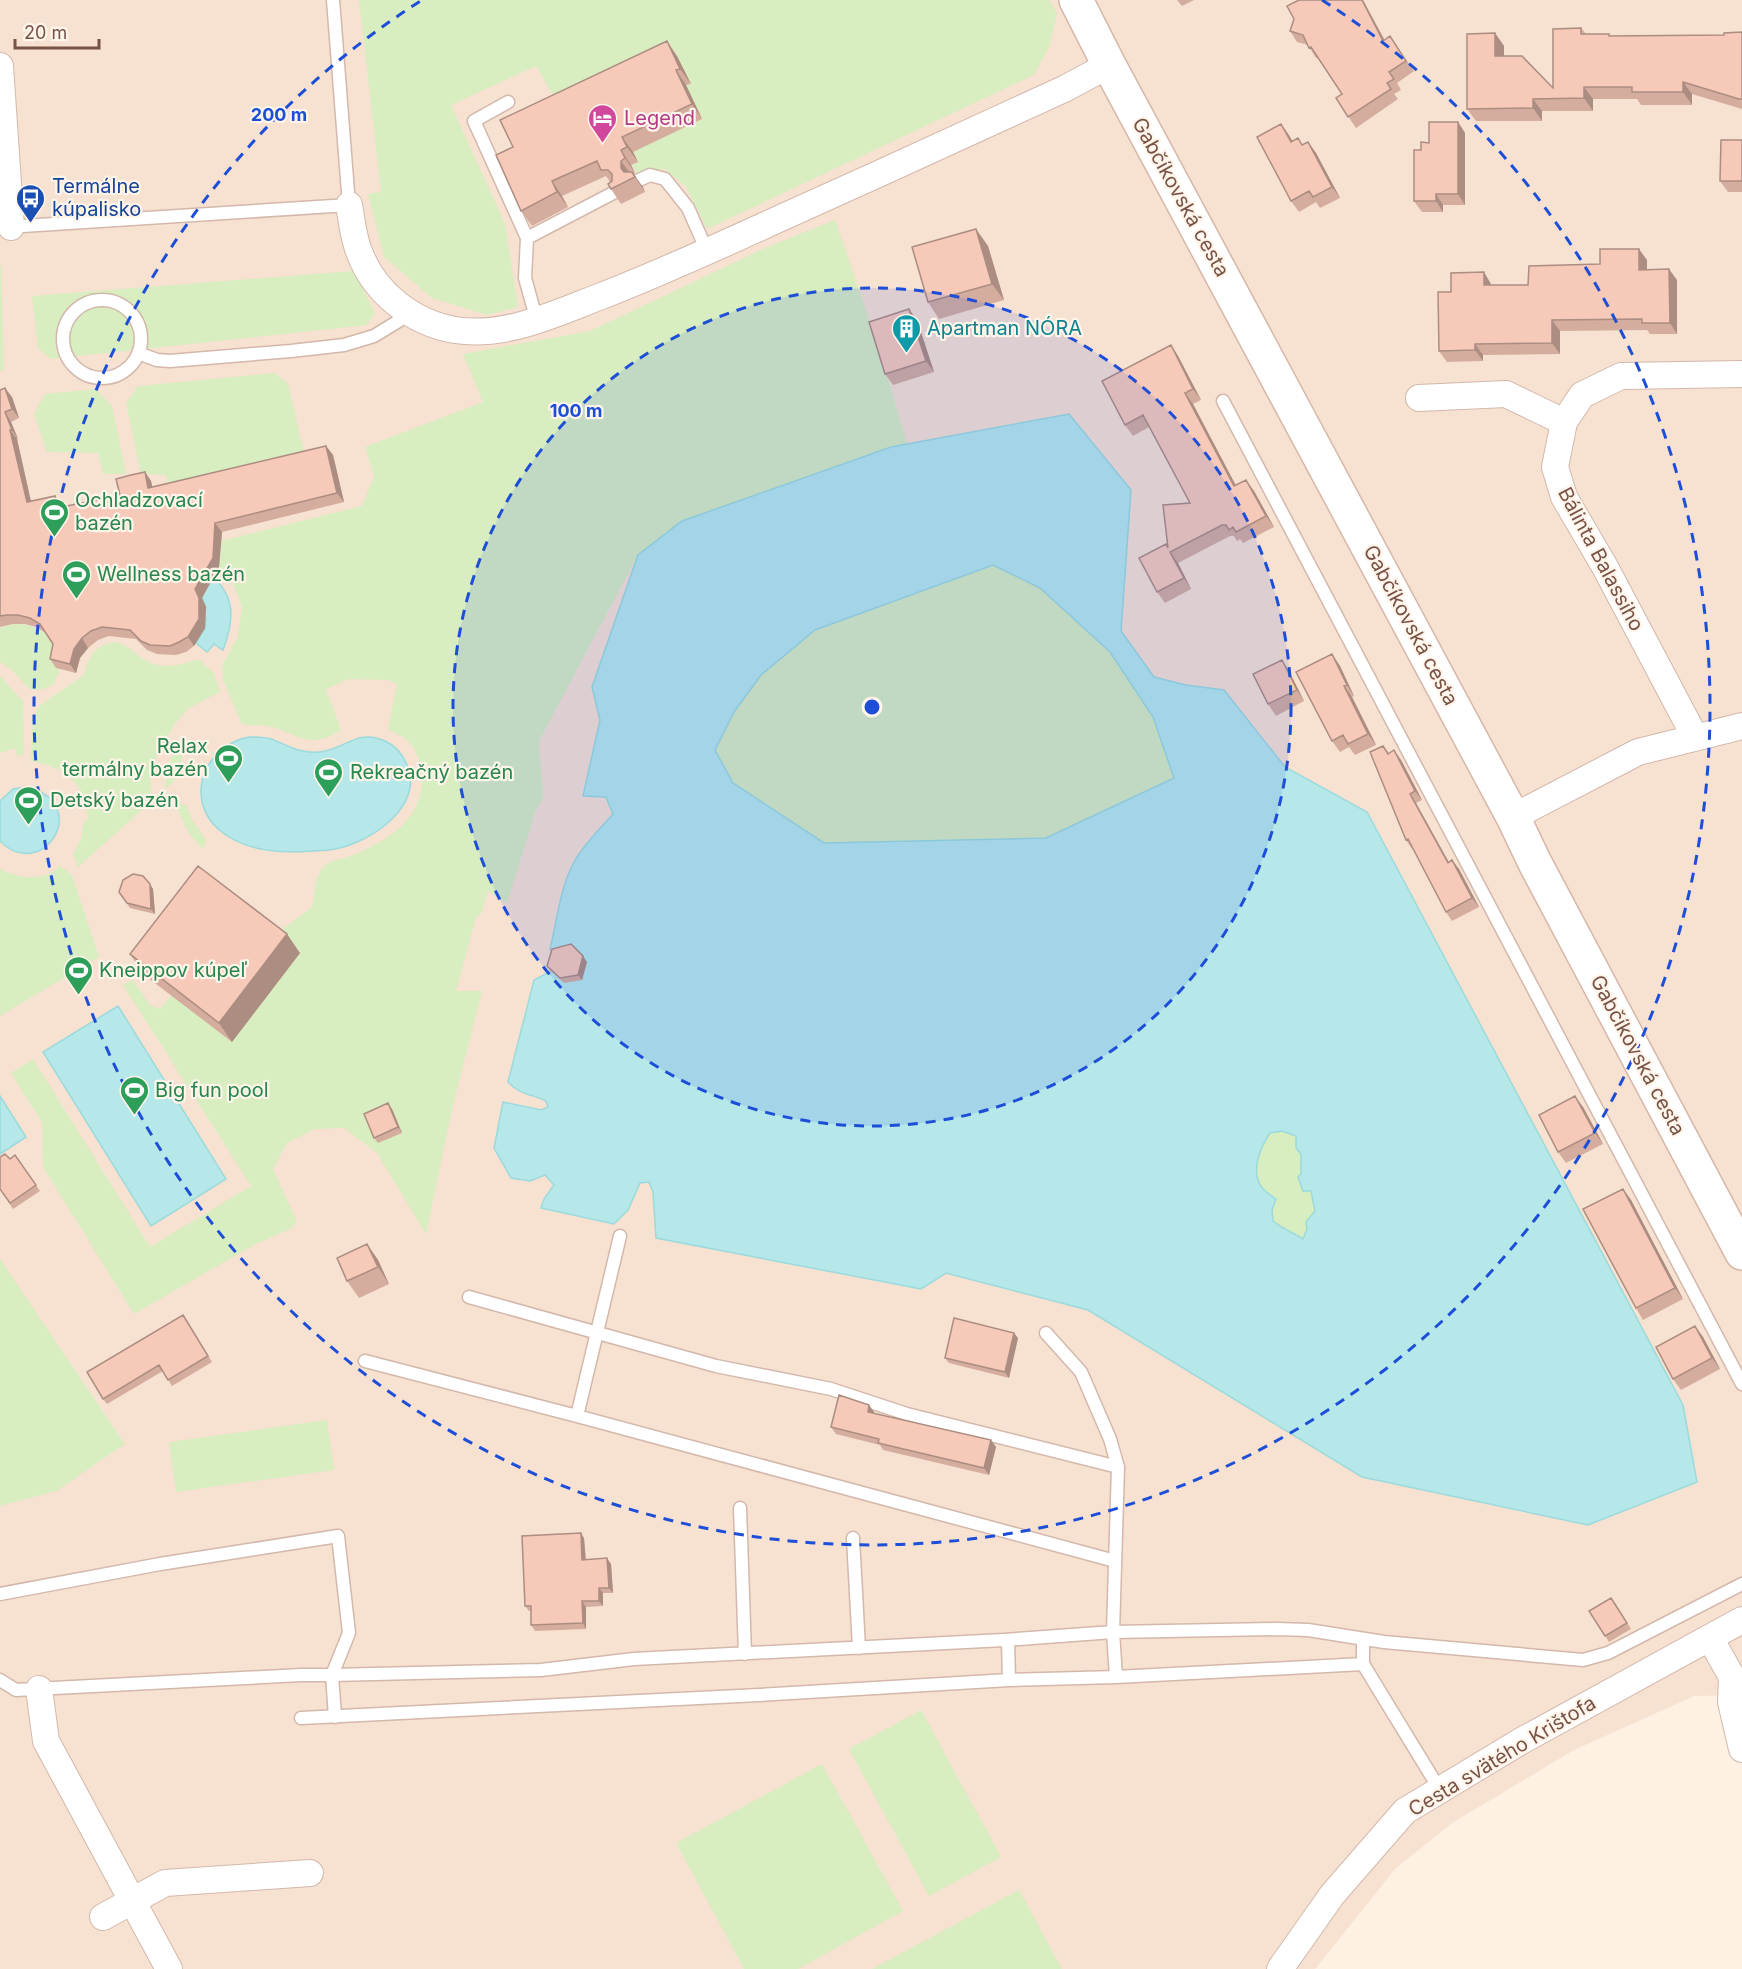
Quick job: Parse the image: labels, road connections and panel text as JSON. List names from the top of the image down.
{
  "streets": {
    "main road": ["Gabčíkovská cesta"],
    "street": ["Bálinta Balassiho", "Cesta svätého Krištofa"]
  },
  "places": {
    "hotel": ["Legend"],
    "bus stop": ["Termálne kúpalisko"],
    "building": ["Apartman NÓRA"],
    "sports": [
      "Ochladzovací bazén",
      "Wellness bazén",
      "Relax termálny bazén",
      "Rekreačný bazén",
      "Detský bazén",
      "Kneippov kúpeľ",
      "Big fun pool"
    ]
  },
  "scale_bar": "20 m",
  "rings": ["200 m", "100 m"]
}
